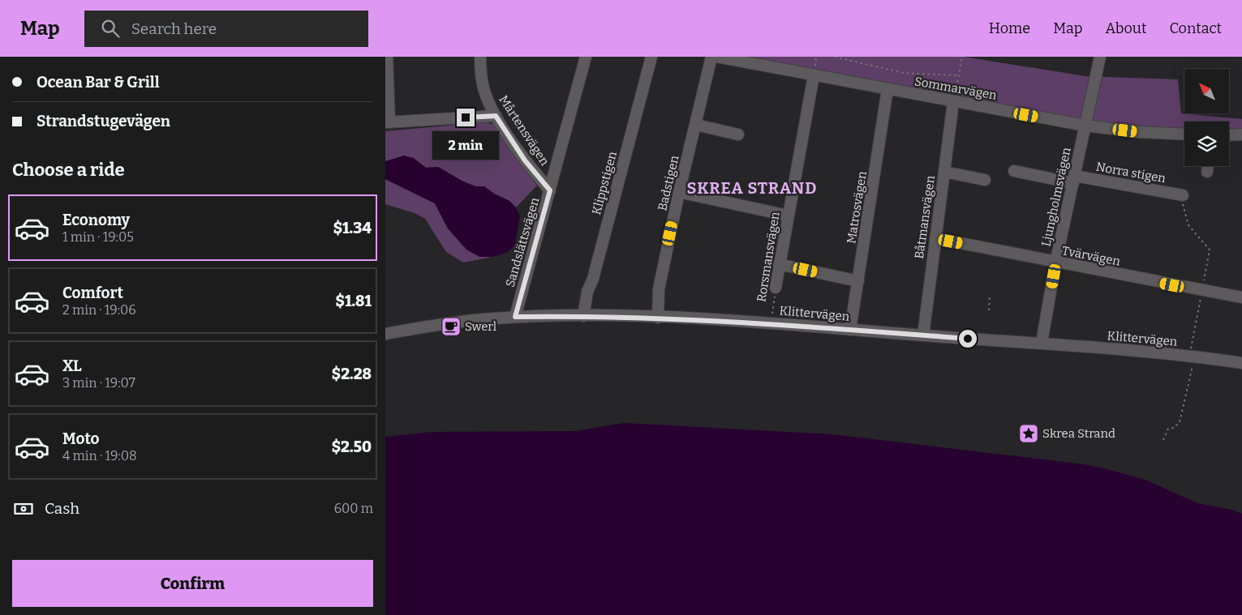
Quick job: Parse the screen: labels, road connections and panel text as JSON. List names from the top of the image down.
{
  "streets": {
    "street": [
      "Sommarvägen",
      "Mårtensvägen",
      "Norra stigen",
      "Klippstigen",
      "Badstigen",
      "Ljungholmsvägen",
      "Matrosvägen",
      "Båtmansvägen",
      "Sandslättsvägen",
      "Tvärvägen",
      "Rorsmansvägen",
      "Klittervägen"
    ]
  },
  "crossings": [
    ["Sommarvägen", "Ljungholmsvägen"],
    ["Sommarvägen", "Matrosvägen"],
    ["Sommarvägen", "Båtmansvägen"],
    ["Sommarvägen", "Rorsmansvägen"],
    ["Mårtensvägen", "Sandslättsvägen"],
    ["Norra stigen", "Ljungholmsvägen"],
    ["Klippstigen", "Klittervägen"],
    ["Badstigen", "Klittervägen"],
    ["Ljungholmsvägen", "Tvärvägen"],
    ["Ljungholmsvägen", "Klittervägen"],
    ["Matrosvägen", "Klittervägen"],
    ["Båtmansvägen", "Tvärvägen"],
    ["Båtmansvägen", "Klittervägen"],
    ["Sandslättsvägen", "Klittervägen"],
    ["Rorsmansvägen", "Klittervägen"]
  ],
  "districts": ["SKREA STRAND"],
  "places": {
    "cafe": ["Swerl"],
    "place": ["Skrea Strand"]
  },
  "north": "top left",
  "page": {
    "header": "Map",
    "search": "Search here",
    "nav": [
      "Home",
      "Map",
      "About",
      "Contact"
    ],
    "banner": ["Ocean Bar & Grill", "Strandstugevägen"],
    "bubble": "2 min",
    "heading": "Choose a ride",
    "list": [
      {
        "name": "Economy",
        "note": "1 min · 19:05",
        "value": "$1.34"
      },
      {
        "name": "Comfort",
        "note": "2 min · 19:06",
        "value": "$1.81"
      },
      {
        "name": "XL",
        "note": "3 min · 19:07",
        "value": "$2.28"
      },
      {
        "name": "Moto",
        "note": "4 min · 19:08",
        "value": "$2.50"
      }
    ],
    "pay": ["Cash", "600 m"],
    "buttons": "Confirm"
  }
}
